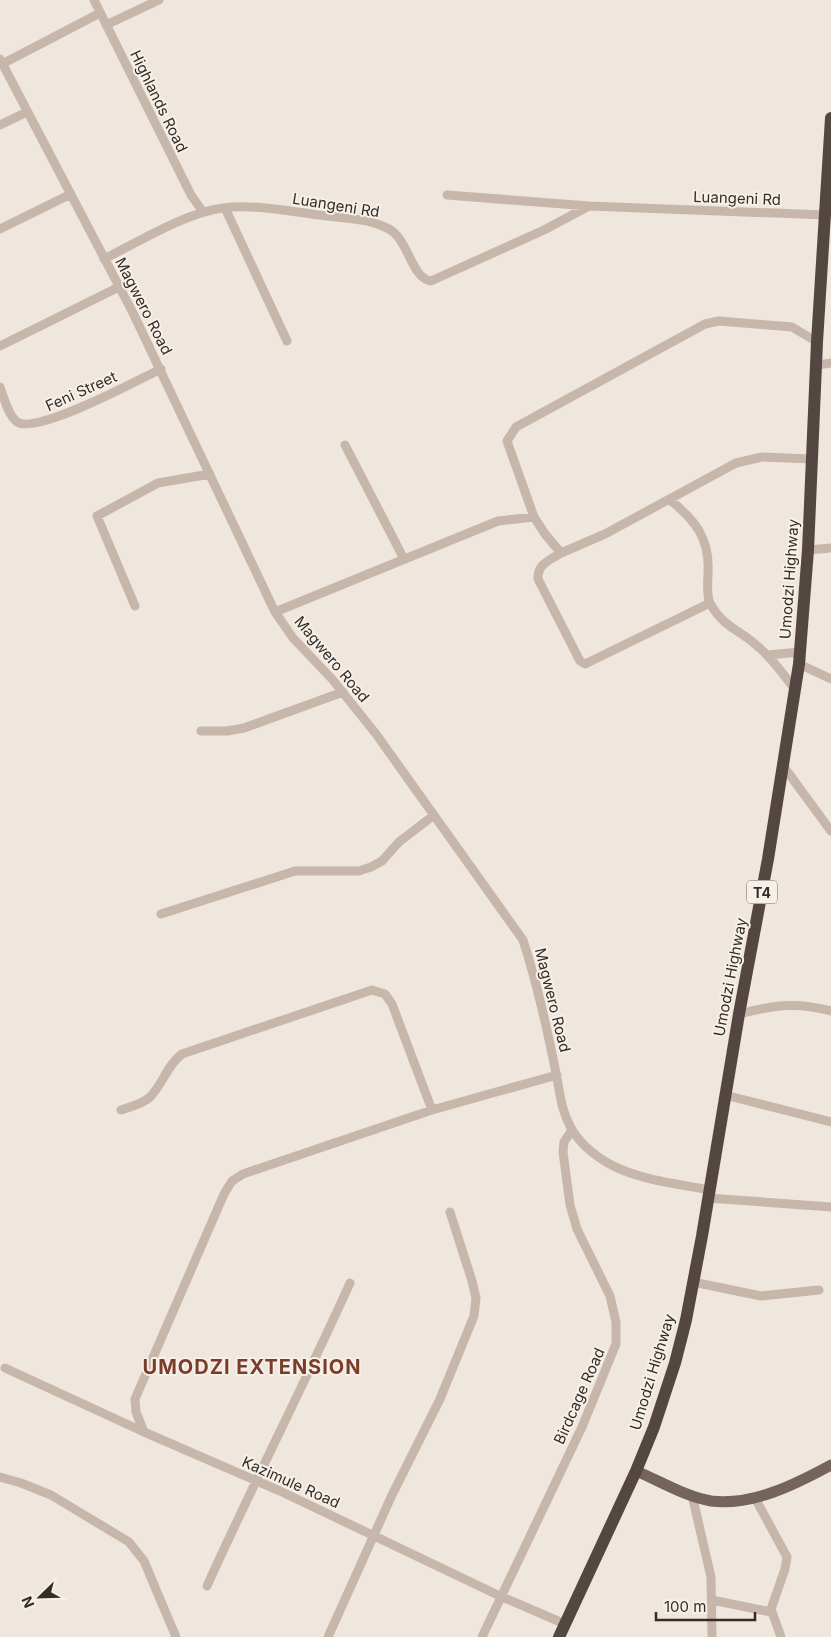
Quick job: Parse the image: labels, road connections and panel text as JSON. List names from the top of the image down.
{
  "streets": {
    "highway": ["Umodzi Highway", "T4"],
    "street": [
      "Highlands Road",
      "Luangeni Rd",
      "Magwero Road",
      "Feni Street",
      "Birdcage Road",
      "Kazimule Road"
    ]
  },
  "crossings": [
    ["Highlands Road", "Luangeni Rd"],
    ["Luangeni Rd", "Magwero Road"],
    ["Luangeni Rd", "Umodzi Highway"],
    ["Magwero Road", "Feni Street"],
    ["Magwero Road", "Umodzi Highway"],
    ["Magwero Road", "Birdcage Road"],
    ["Umodzi Highway", "Kazimule Road"],
    ["Birdcage Road", "Kazimule Road"]
  ],
  "districts": ["UMODZI EXTENSION"],
  "scale_bar": "100 m",
  "north": "bottom left"
}
